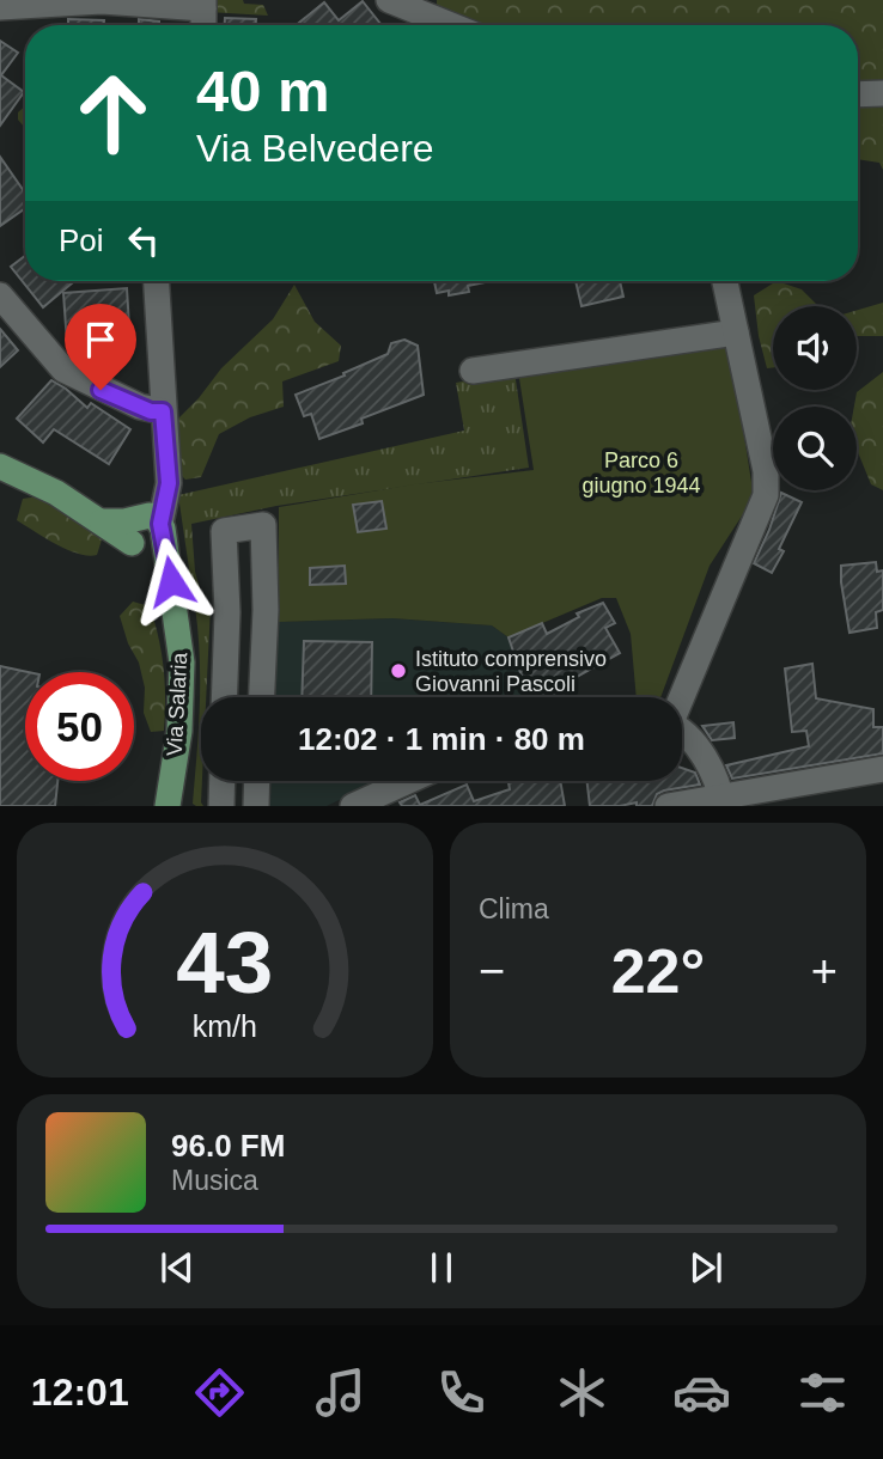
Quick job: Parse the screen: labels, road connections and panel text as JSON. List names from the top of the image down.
{
  "streets": {
    "main road": ["Via Salaria"]
  },
  "parks": ["Parco 6 giugno 1944"],
  "places": ["Istituto comprensivo Giovanni Pascoli"],
  "page": {
    "turn": ["40 m", "Via Belvedere"],
    "then": "Poi",
    "limit": "50",
    "trip": "12:02 · 1 min · 80 m",
    "tile": "Clima",
    "heat": ["−", "22°", "+"],
    "song": ["96.0 FM", "Musica"],
    "tabs": "12:01",
    "gauge": ["43", "km/h"]
  }
}
